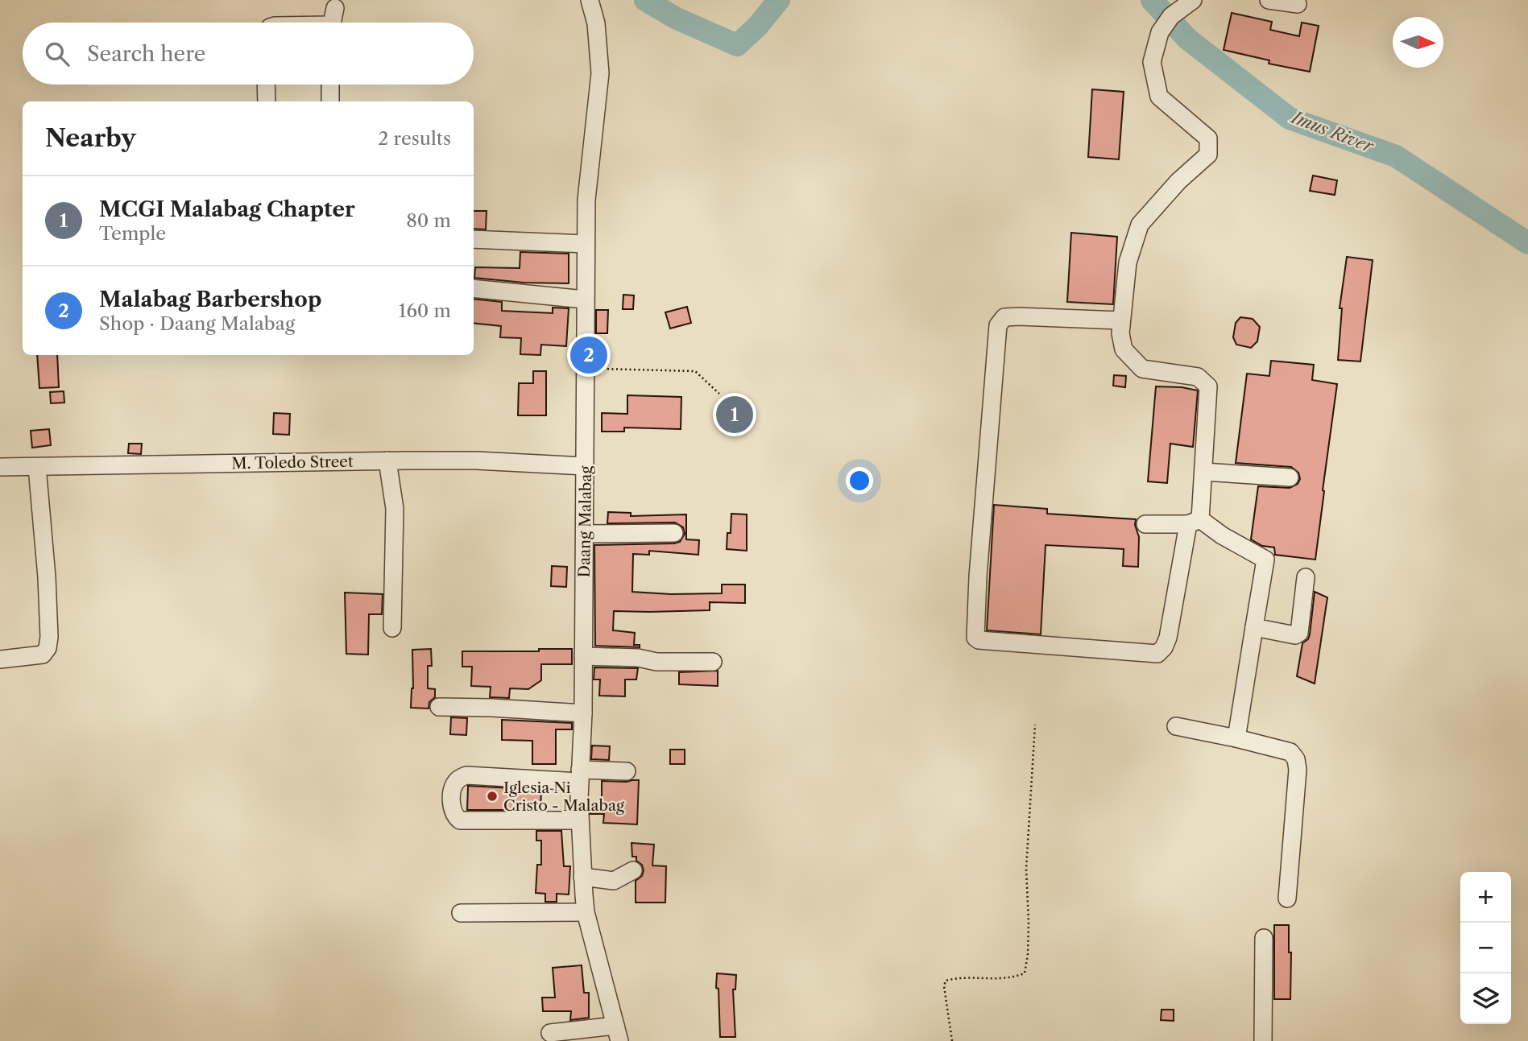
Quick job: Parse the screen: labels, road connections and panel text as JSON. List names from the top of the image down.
{
  "streets": {
    "street": ["M. Toledo Street", "Daang Malabag"]
  },
  "crossings": [
    ["M. Toledo Street", "Daang Malabag"]
  ],
  "water": ["Imus River"],
  "places": ["Iglesia Ni Cristo - Malabag"],
  "north": "right",
  "page": {
    "search": "Search here",
    "heading": ["Nearby", "2 results"],
    "list": [
      {
        "mark": "1",
        "name": "MCGI Malabag Chapter",
        "note": "Temple",
        "value": "80 m"
      },
      {
        "mark": "2",
        "name": "Malabag Barbershop",
        "note": "Shop · Daang Malabag",
        "value": "160 m"
      }
    ],
    "pins": ["2", "1"],
    "map_buttons": ["+", "−"]
  }
}
